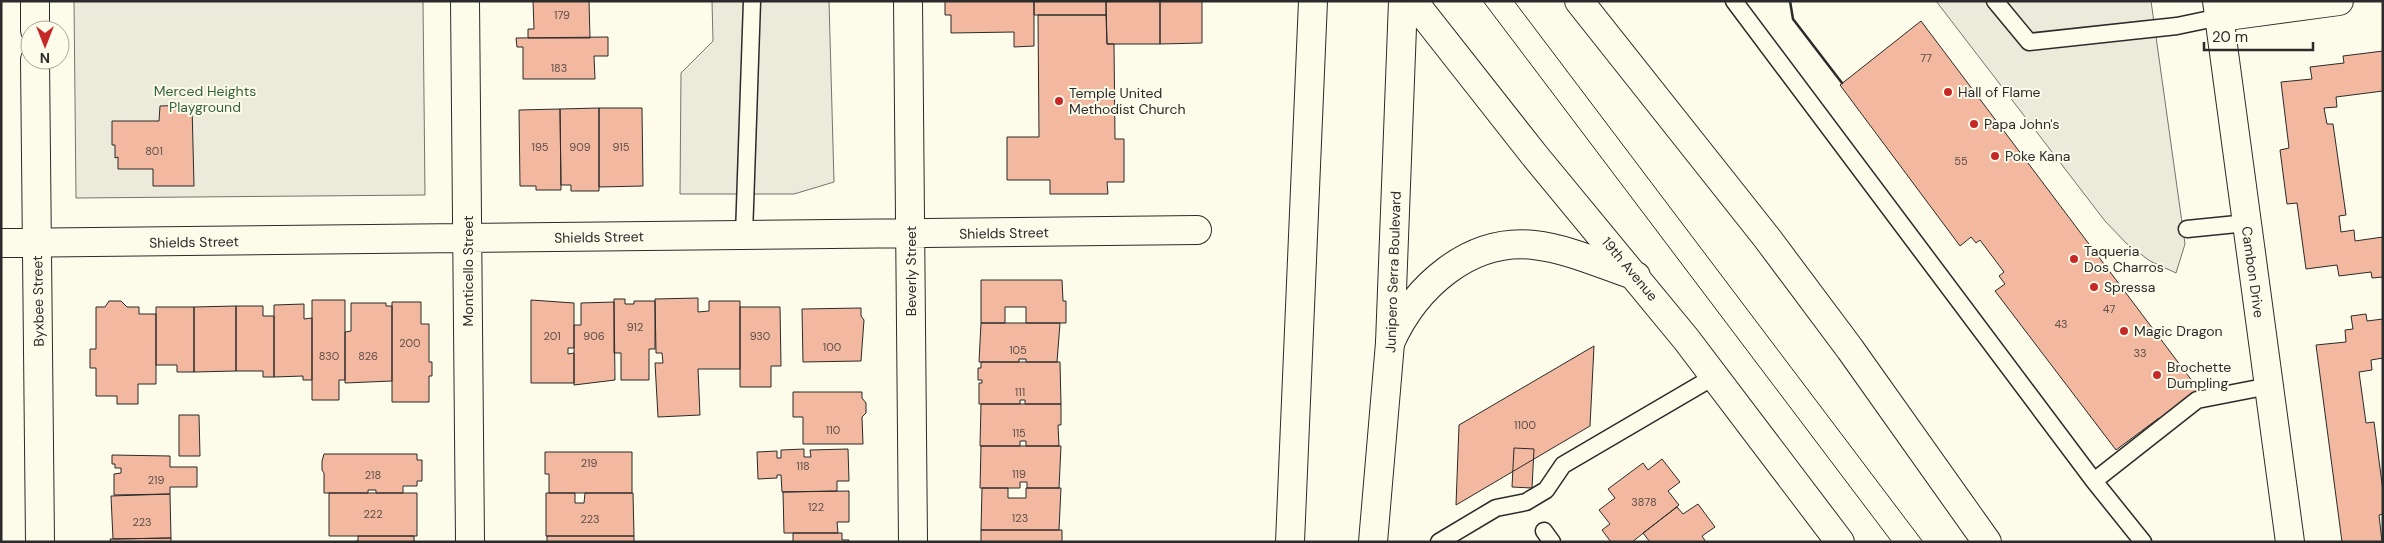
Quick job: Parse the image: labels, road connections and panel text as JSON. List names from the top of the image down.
{
  "streets": {
    "main road": [
      "Shields Street",
      "19th Avenue",
      "Monticello Street",
      "Beverly Street",
      "Junipero Serra Boulevard",
      "Cambon Drive",
      "Byxbee Street"
    ]
  },
  "crossings": [
    ["Shields Street", "Monticello Street"],
    ["Shields Street", "Beverly Street"],
    ["Shields Street", "Byxbee Street"]
  ],
  "parks": ["Merced Heights Playground"],
  "places": [
    "Hall of Flame",
    "Temple United Methodist Church",
    "Papa John's",
    "Poke Kana",
    "Taqueria Dos Charros",
    "Spressa",
    "Magic Dragon",
    "Brochette Dumpling"
  ],
  "house_numbers": [
    "179",
    "77",
    "183",
    "195",
    "909",
    "915",
    "801",
    "55",
    "47",
    "43",
    "912",
    "201",
    "906",
    "930",
    "200",
    "100",
    "105",
    "33",
    "830",
    "826",
    "111",
    "1100",
    "110",
    "115",
    "219",
    "118",
    "119",
    "218",
    "219",
    "3878",
    "122",
    "222",
    "123",
    "223",
    "223"
  ],
  "scale_bar": "20 m",
  "north": "bottom"
}
